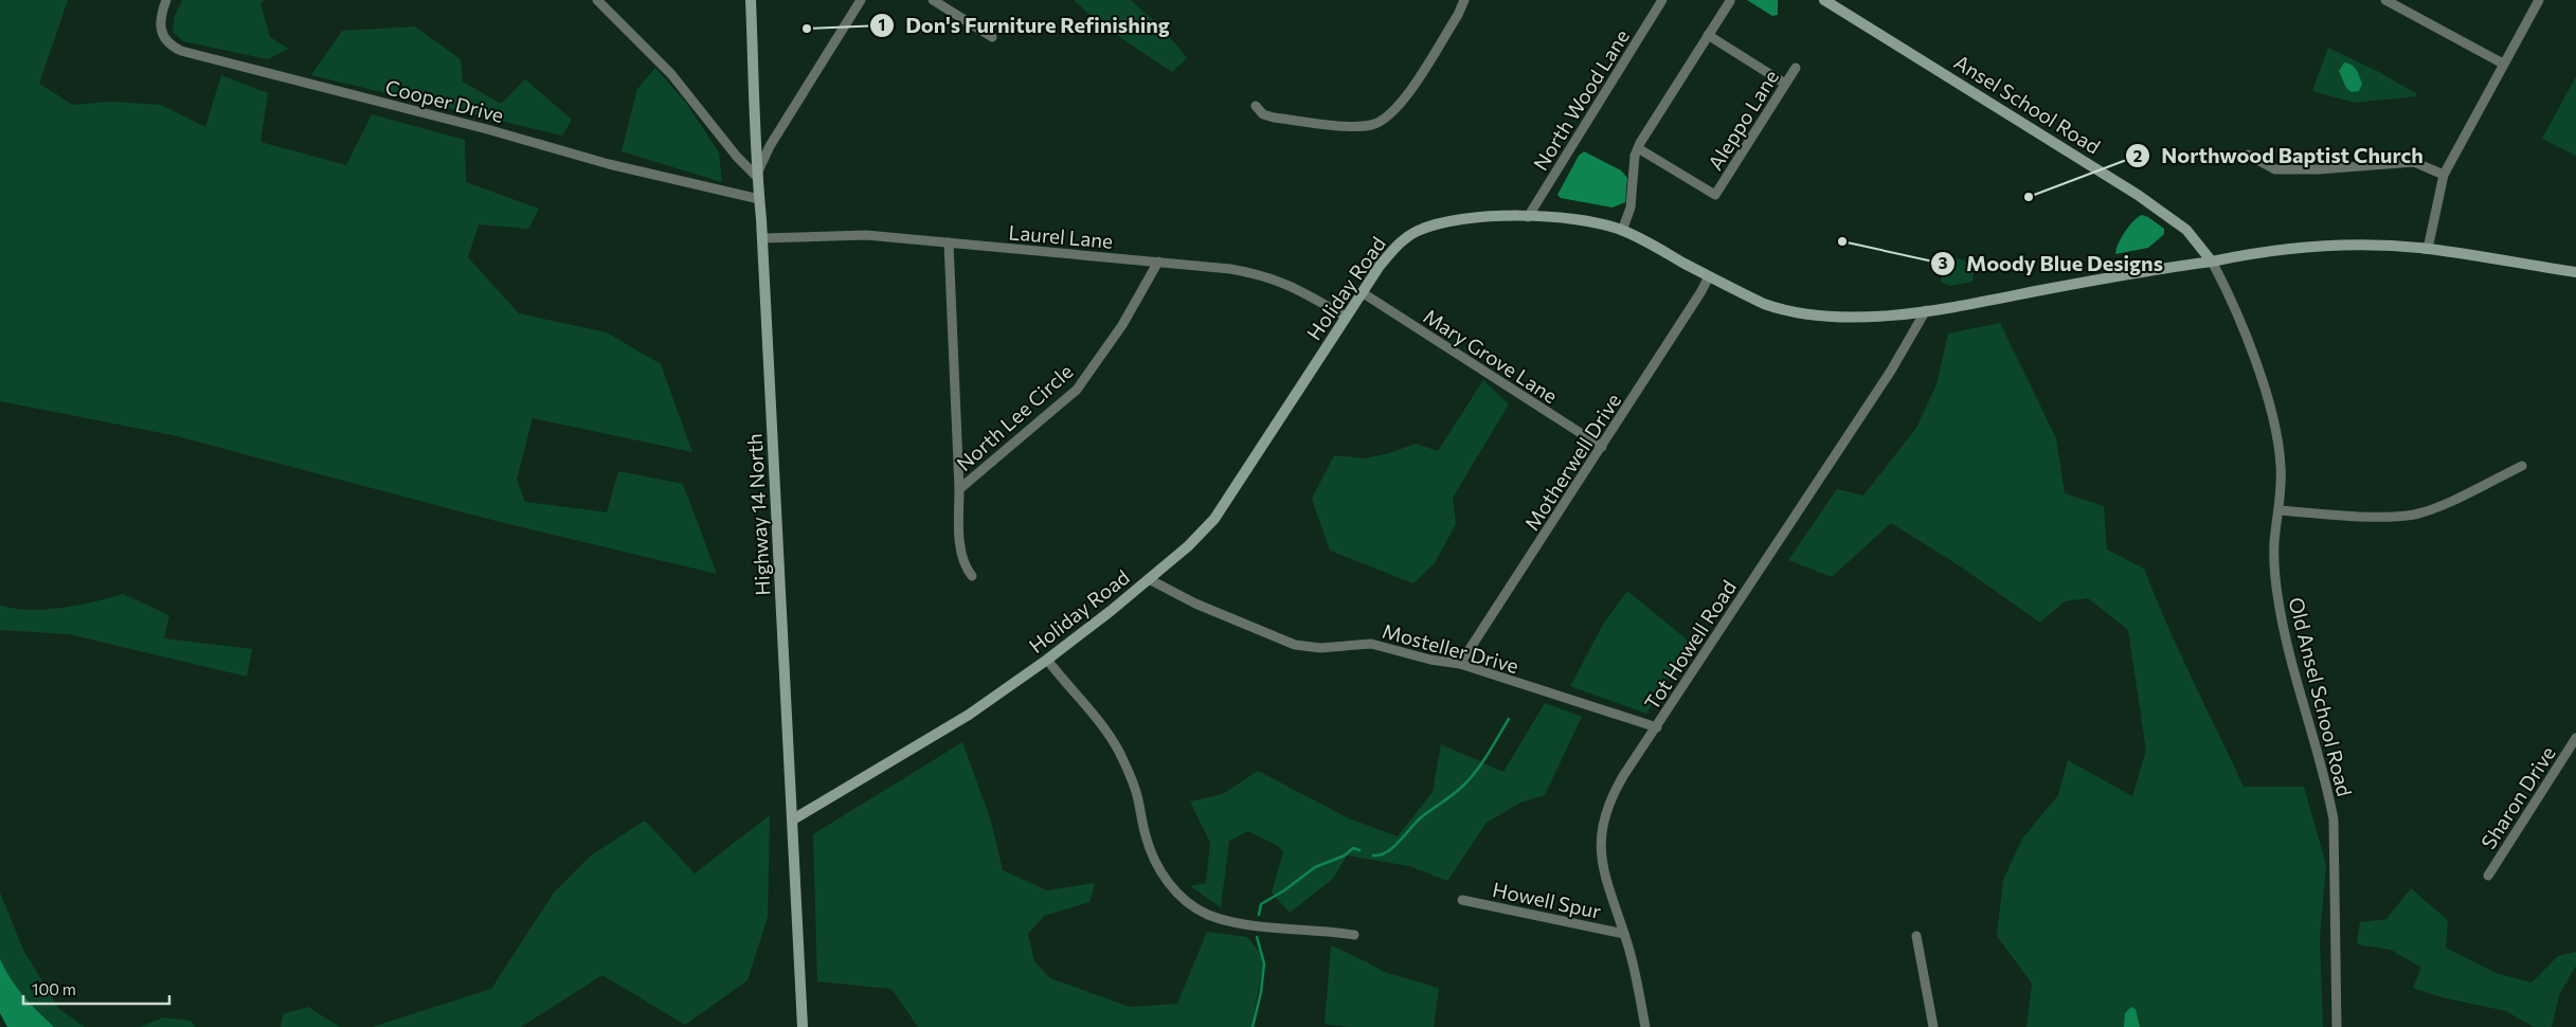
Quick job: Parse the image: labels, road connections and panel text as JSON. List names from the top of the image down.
{
  "streets": {
    "street": [
      "North Wood Lane",
      "Cooper Drive",
      "Ansel School Road",
      "Aleppo Lane",
      "Laurel Lane",
      "Holiday Road",
      "Mary Grove Lane",
      "North Lee Circle",
      "Motherwell Drive",
      "Highway 14 North",
      "Tot Howell Road",
      "Mosteller Drive",
      "Old Ansel School Road",
      "Sharon Drive",
      "Howell Spur"
    ]
  },
  "crossings": [
    ["North Wood Lane", "Holiday Road"],
    ["Cooper Drive", "Highway 14 North"],
    ["Ansel School Road", "Holiday Road"],
    ["Ansel School Road", "Old Ansel School Road"],
    ["Laurel Lane", "Holiday Road"],
    ["Laurel Lane", "North Lee Circle"],
    ["Laurel Lane", "Highway 14 North"],
    ["Holiday Road", "Mary Grove Lane"],
    ["Holiday Road", "Motherwell Drive"],
    ["Holiday Road", "Highway 14 North"],
    ["Holiday Road", "Tot Howell Road"],
    ["Holiday Road", "Mosteller Drive"],
    ["Holiday Road", "Old Ansel School Road"],
    ["Mary Grove Lane", "Motherwell Drive"],
    ["Motherwell Drive", "Mosteller Drive"],
    ["Tot Howell Road", "Mosteller Drive"],
    ["Tot Howell Road", "Howell Spur"]
  ],
  "places": ["Don's Furniture Refinishing", "Northwood Baptist Church", "Moody Blue Designs"],
  "scale_bar": "100 m"
}
